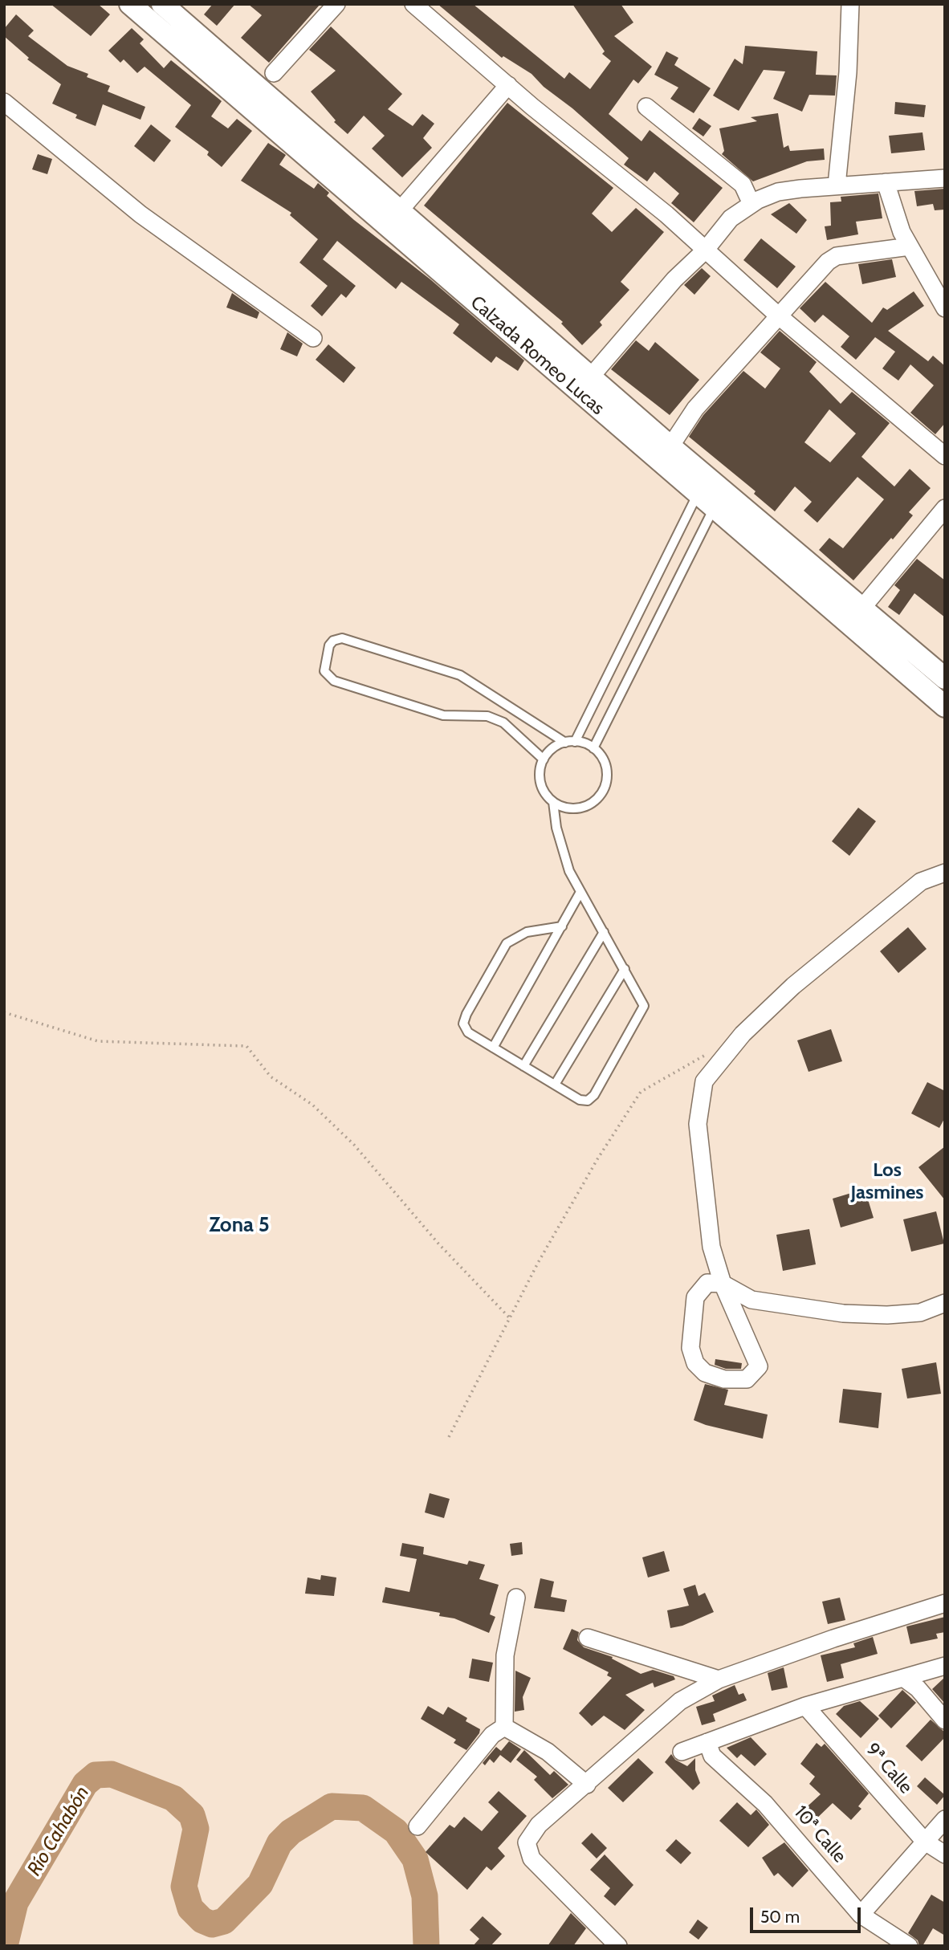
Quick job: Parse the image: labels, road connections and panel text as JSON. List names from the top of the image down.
{
  "streets": {
    "street": ["Calzada Romeo Lucas", "9ª Calle", "10ª Calle"]
  },
  "districts": ["Los Jasmines", "Zona 5"],
  "water": ["Río Cahabón"],
  "scale_bar": "50 m"
}
